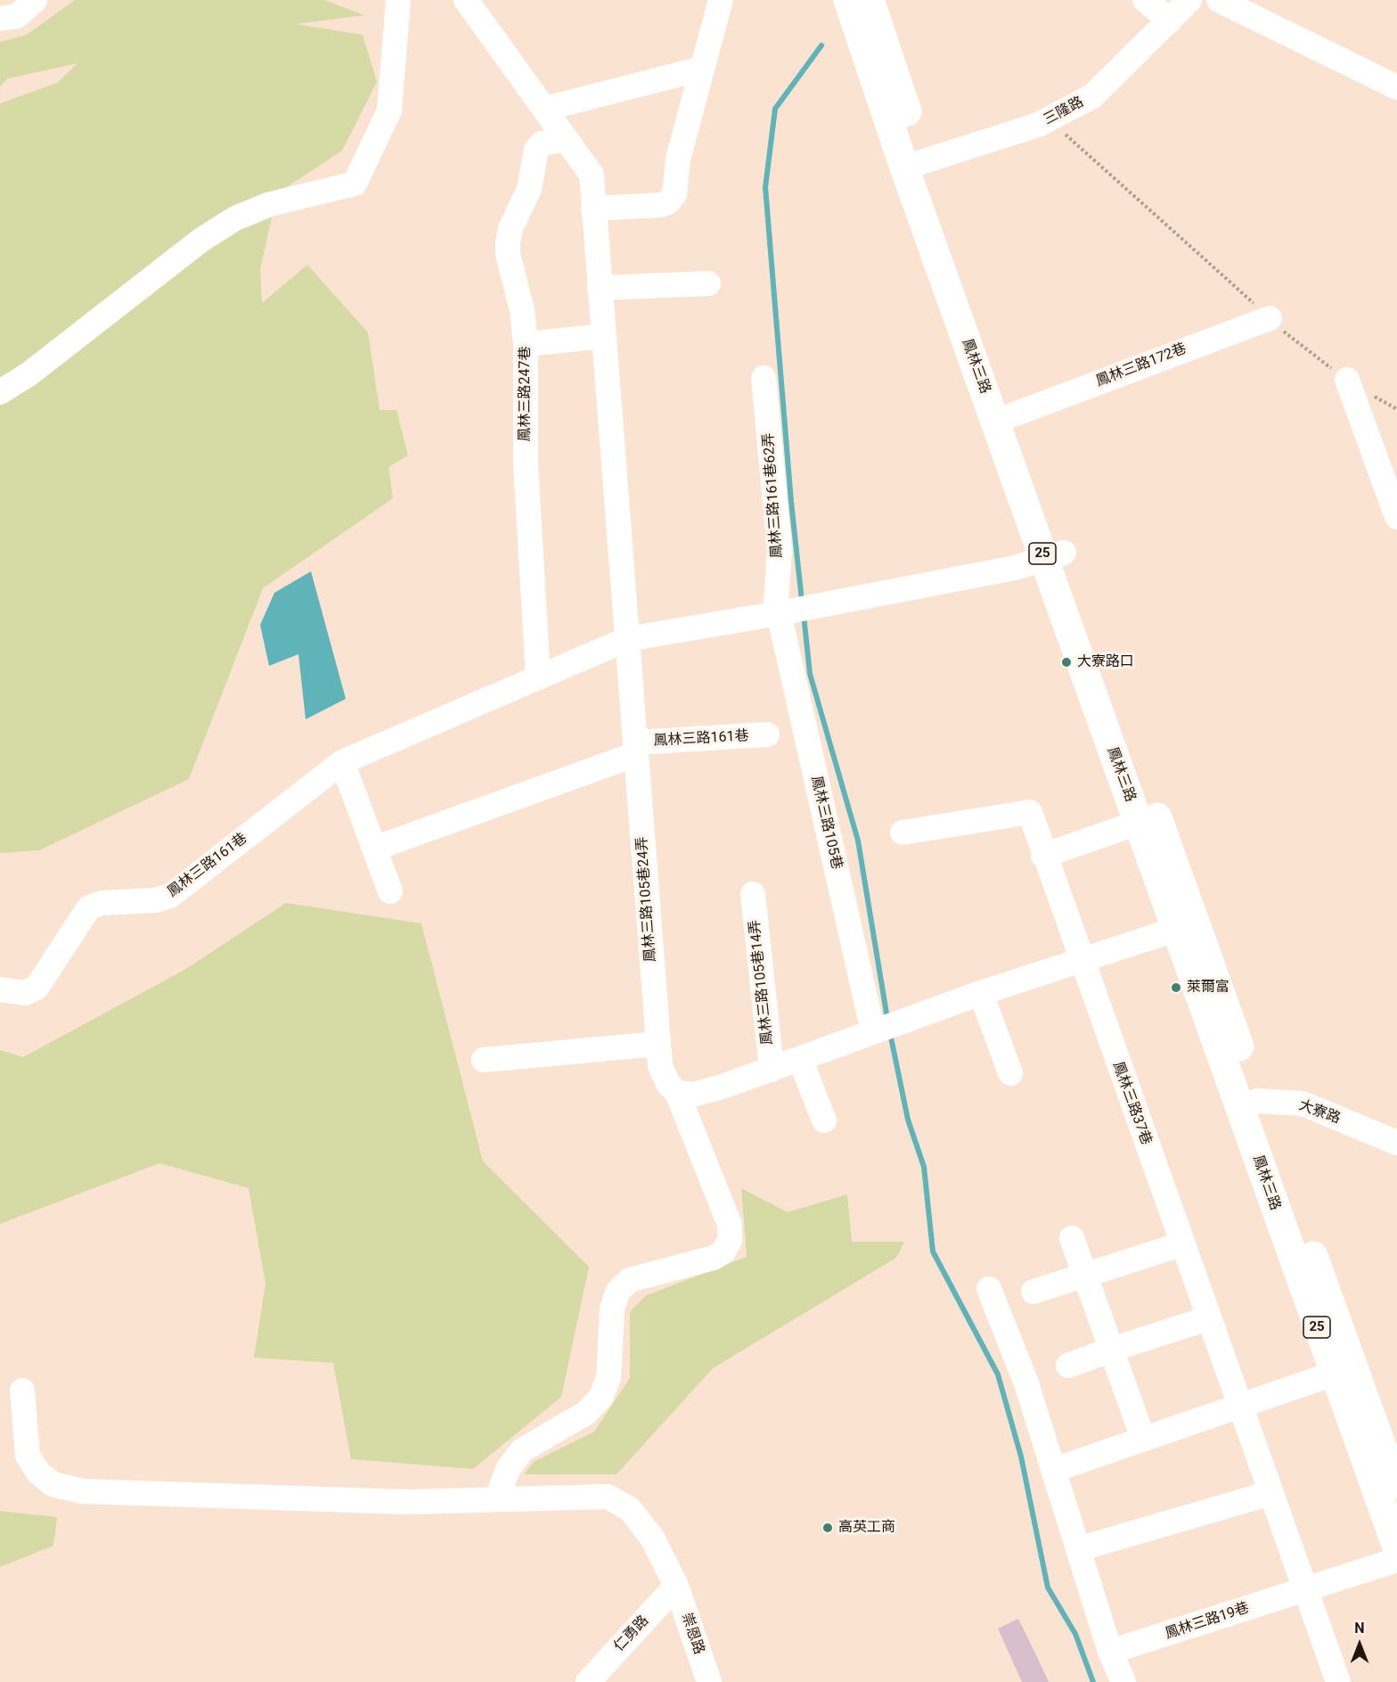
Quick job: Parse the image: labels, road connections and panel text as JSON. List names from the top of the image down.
{
  "streets": {
    "main road": ["鳳林三路", "25"],
    "street": [
      "三隆路",
      "鳳林三路172巷",
      "鳳林三路247巷",
      "鳳林三路161巷62弄",
      "鳳林三路161巷",
      "鳳林三路105巷",
      "鳳林三路105巷24弄",
      "鳳林三路105巷14弄",
      "鳳林三路37巷",
      "大寮路",
      "鳳林三路19巷",
      "仁勇路",
      "崇恩路"
    ]
  },
  "crossings": [
    ["三隆路", "鳳林三路"],
    ["鳳林三路172巷", "鳳林三路"],
    ["鳳林三路", "大寮路"],
    ["鳳林三路247巷", "鳳林三路161巷"],
    ["鳳林三路161巷62弄", "鳳林三路105巷"],
    ["鳳林三路161巷", "鳳林三路105巷24弄"],
    ["鳳林三路105巷24弄", "崇恩路"],
    ["仁勇路", "崇恩路"]
  ],
  "places": ["大寮路口", "萊爾富", "高英工商"],
  "north": "top"
}
